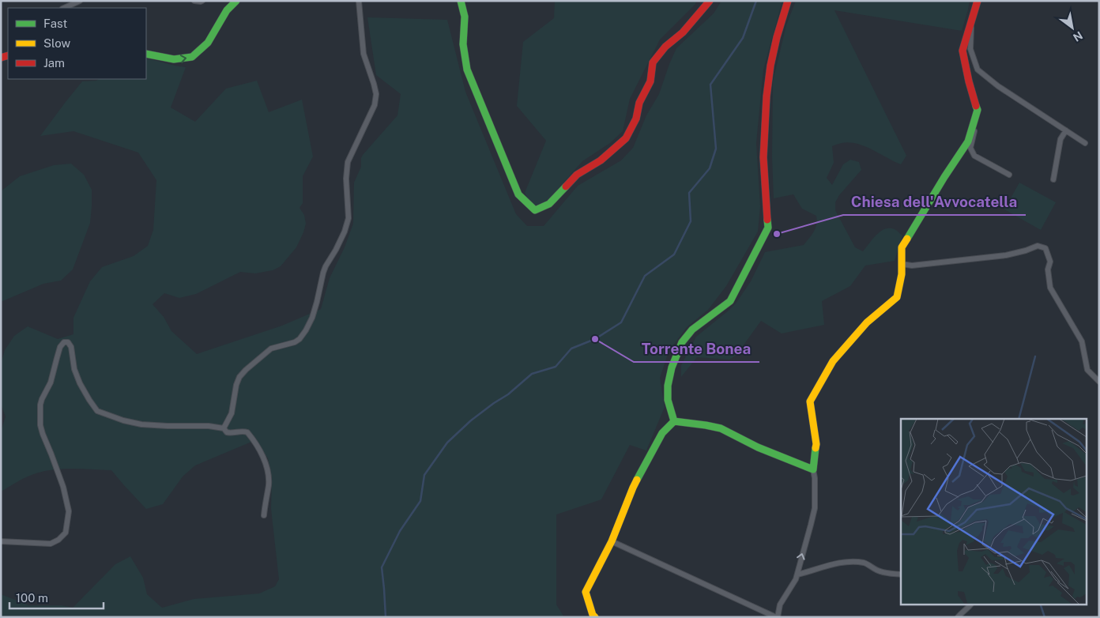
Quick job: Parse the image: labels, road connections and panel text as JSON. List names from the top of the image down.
{
  "places": ["Chiesa dell'Avvocatella", "Torrente Bonea"],
  "legend": ["Fast", "Slow", "Jam"],
  "scale_bar": "100 m",
  "north": "bottom right"
}
